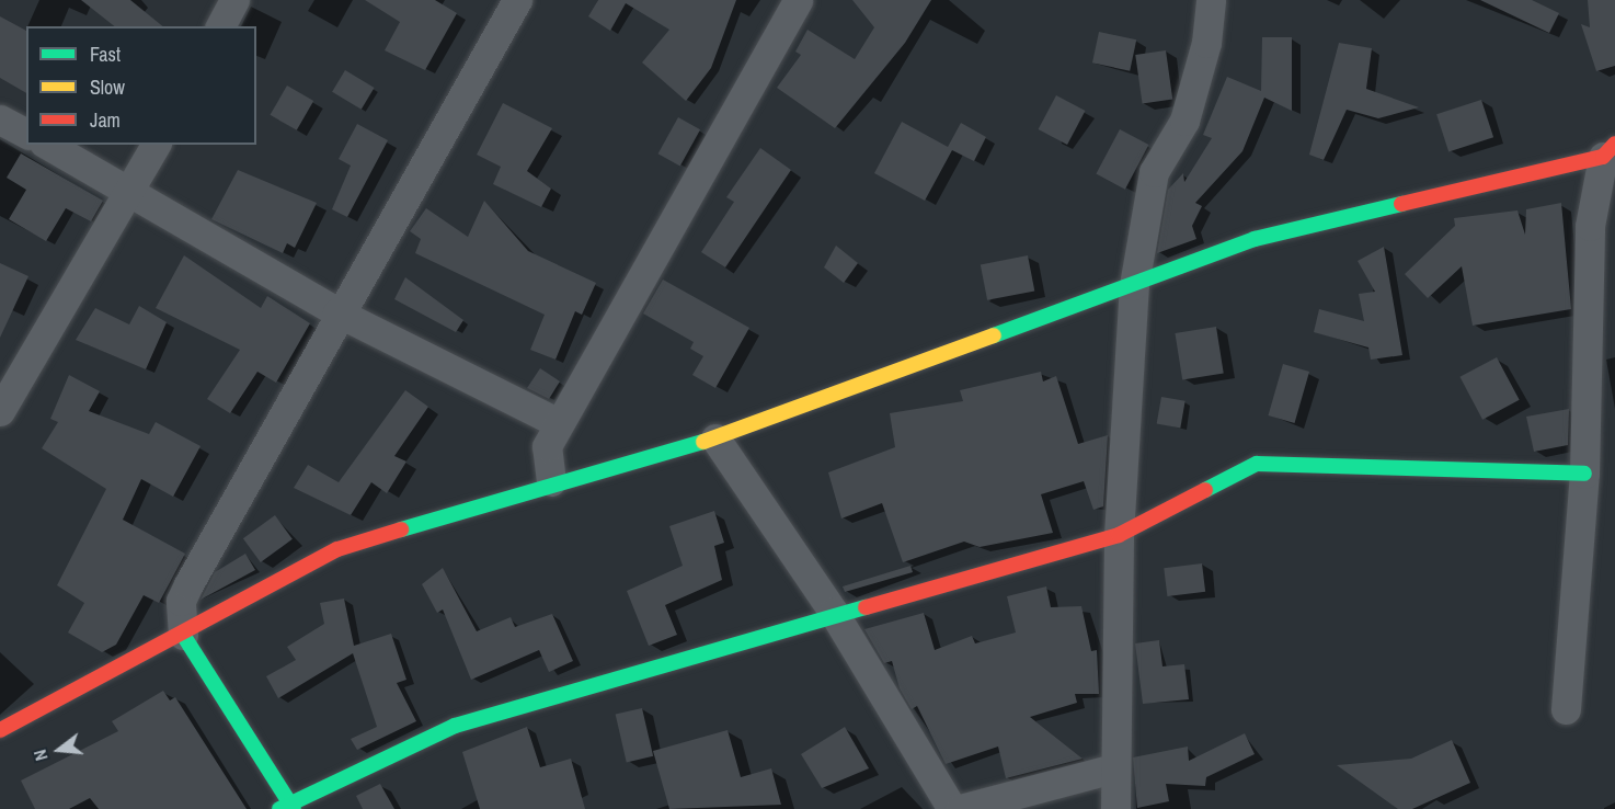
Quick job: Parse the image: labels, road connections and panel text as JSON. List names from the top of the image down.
{
  "legend": ["Fast", "Slow", "Jam"],
  "north": "left"
}
